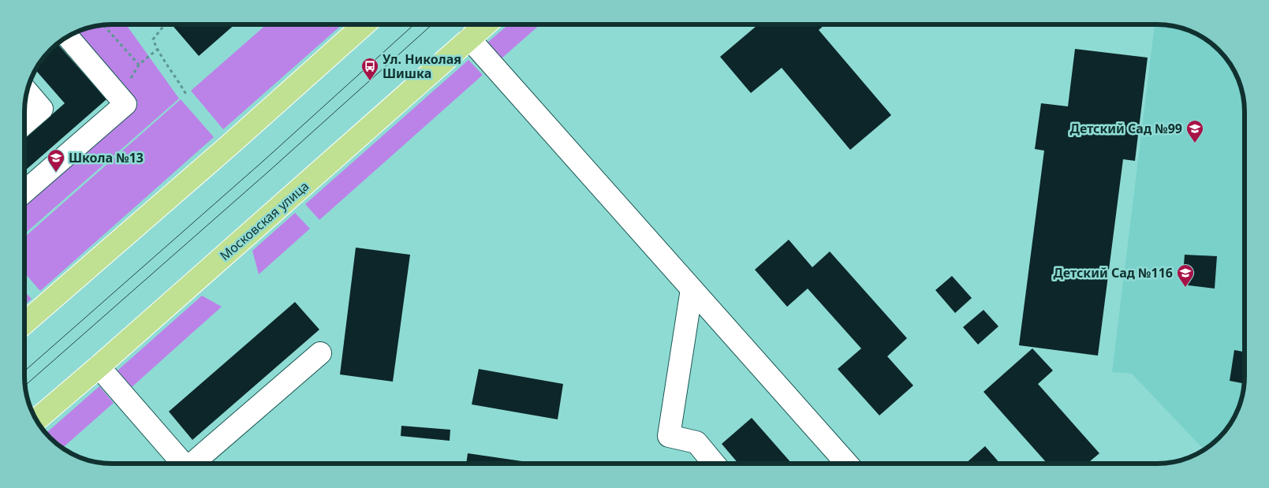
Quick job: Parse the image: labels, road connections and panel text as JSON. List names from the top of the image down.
{
  "streets": {
    "main road": ["Московская улица"]
  },
  "places": {
    "bus stop": ["Ул. Николая Шишка"],
    "school or university": ["Детский Сад №99", "Школа №13", "Детский Сад №116"]
  }
}
